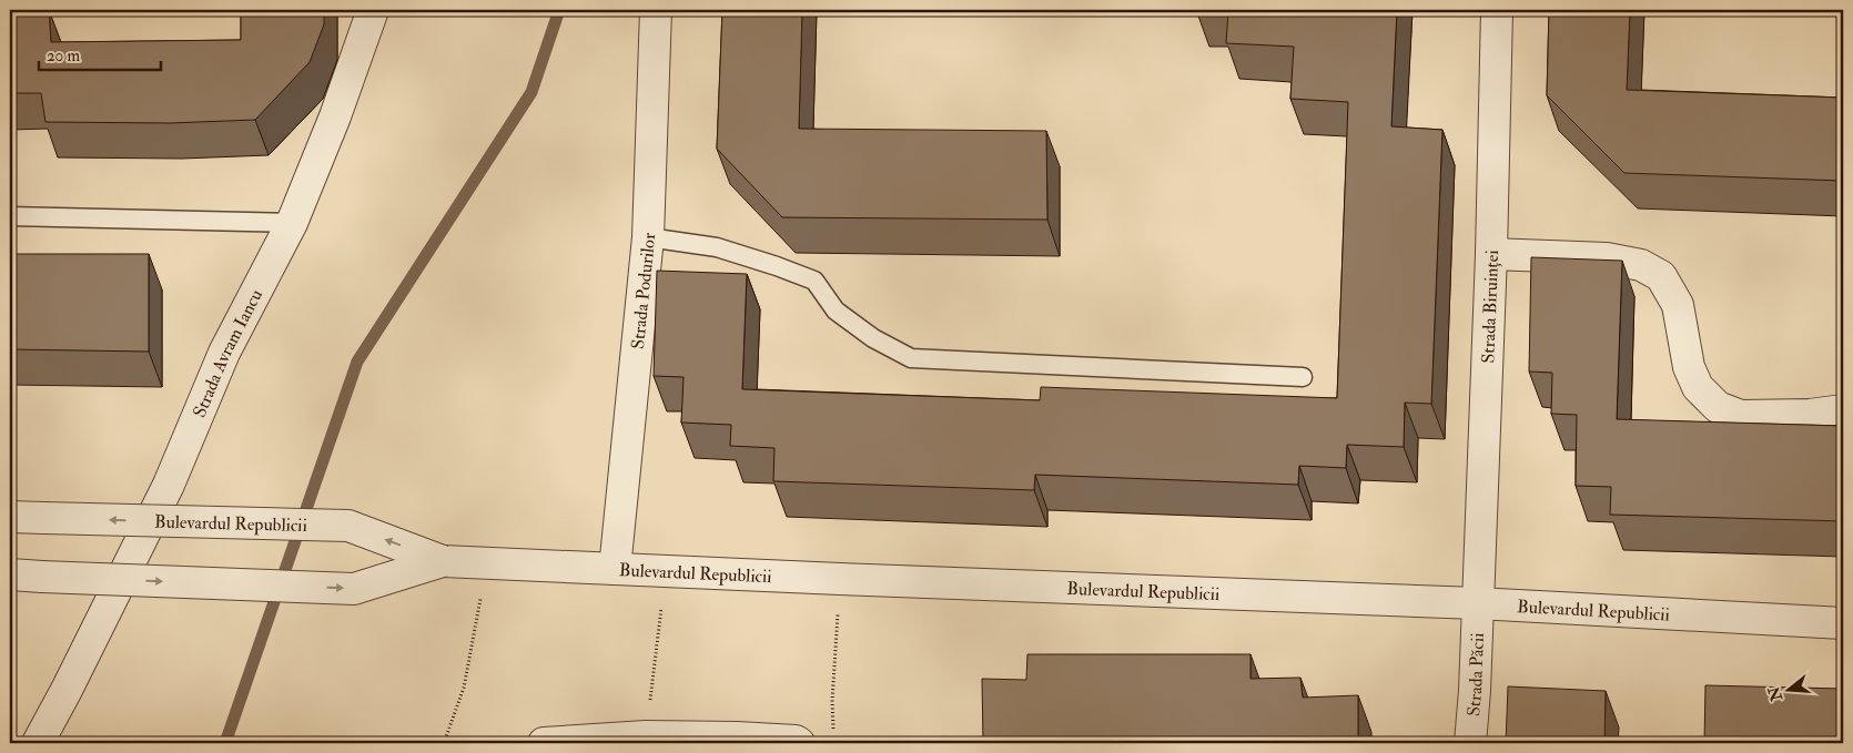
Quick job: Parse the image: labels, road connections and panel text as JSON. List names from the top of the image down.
{
  "streets": {
    "street": [
      "Strada Podurilor",
      "Strada Biruinței",
      "Strada Avram Iancu",
      "Bulevardul Republicii",
      "Strada Păcii"
    ]
  },
  "crossings": [
    ["Strada Podurilor", "Bulevardul Republicii"],
    ["Strada Biruinței", "Bulevardul Republicii"],
    ["Strada Biruinței", "Strada Păcii"],
    ["Bulevardul Republicii", "Strada Păcii"]
  ],
  "scale_bar": "20 m",
  "north": "left"
}
